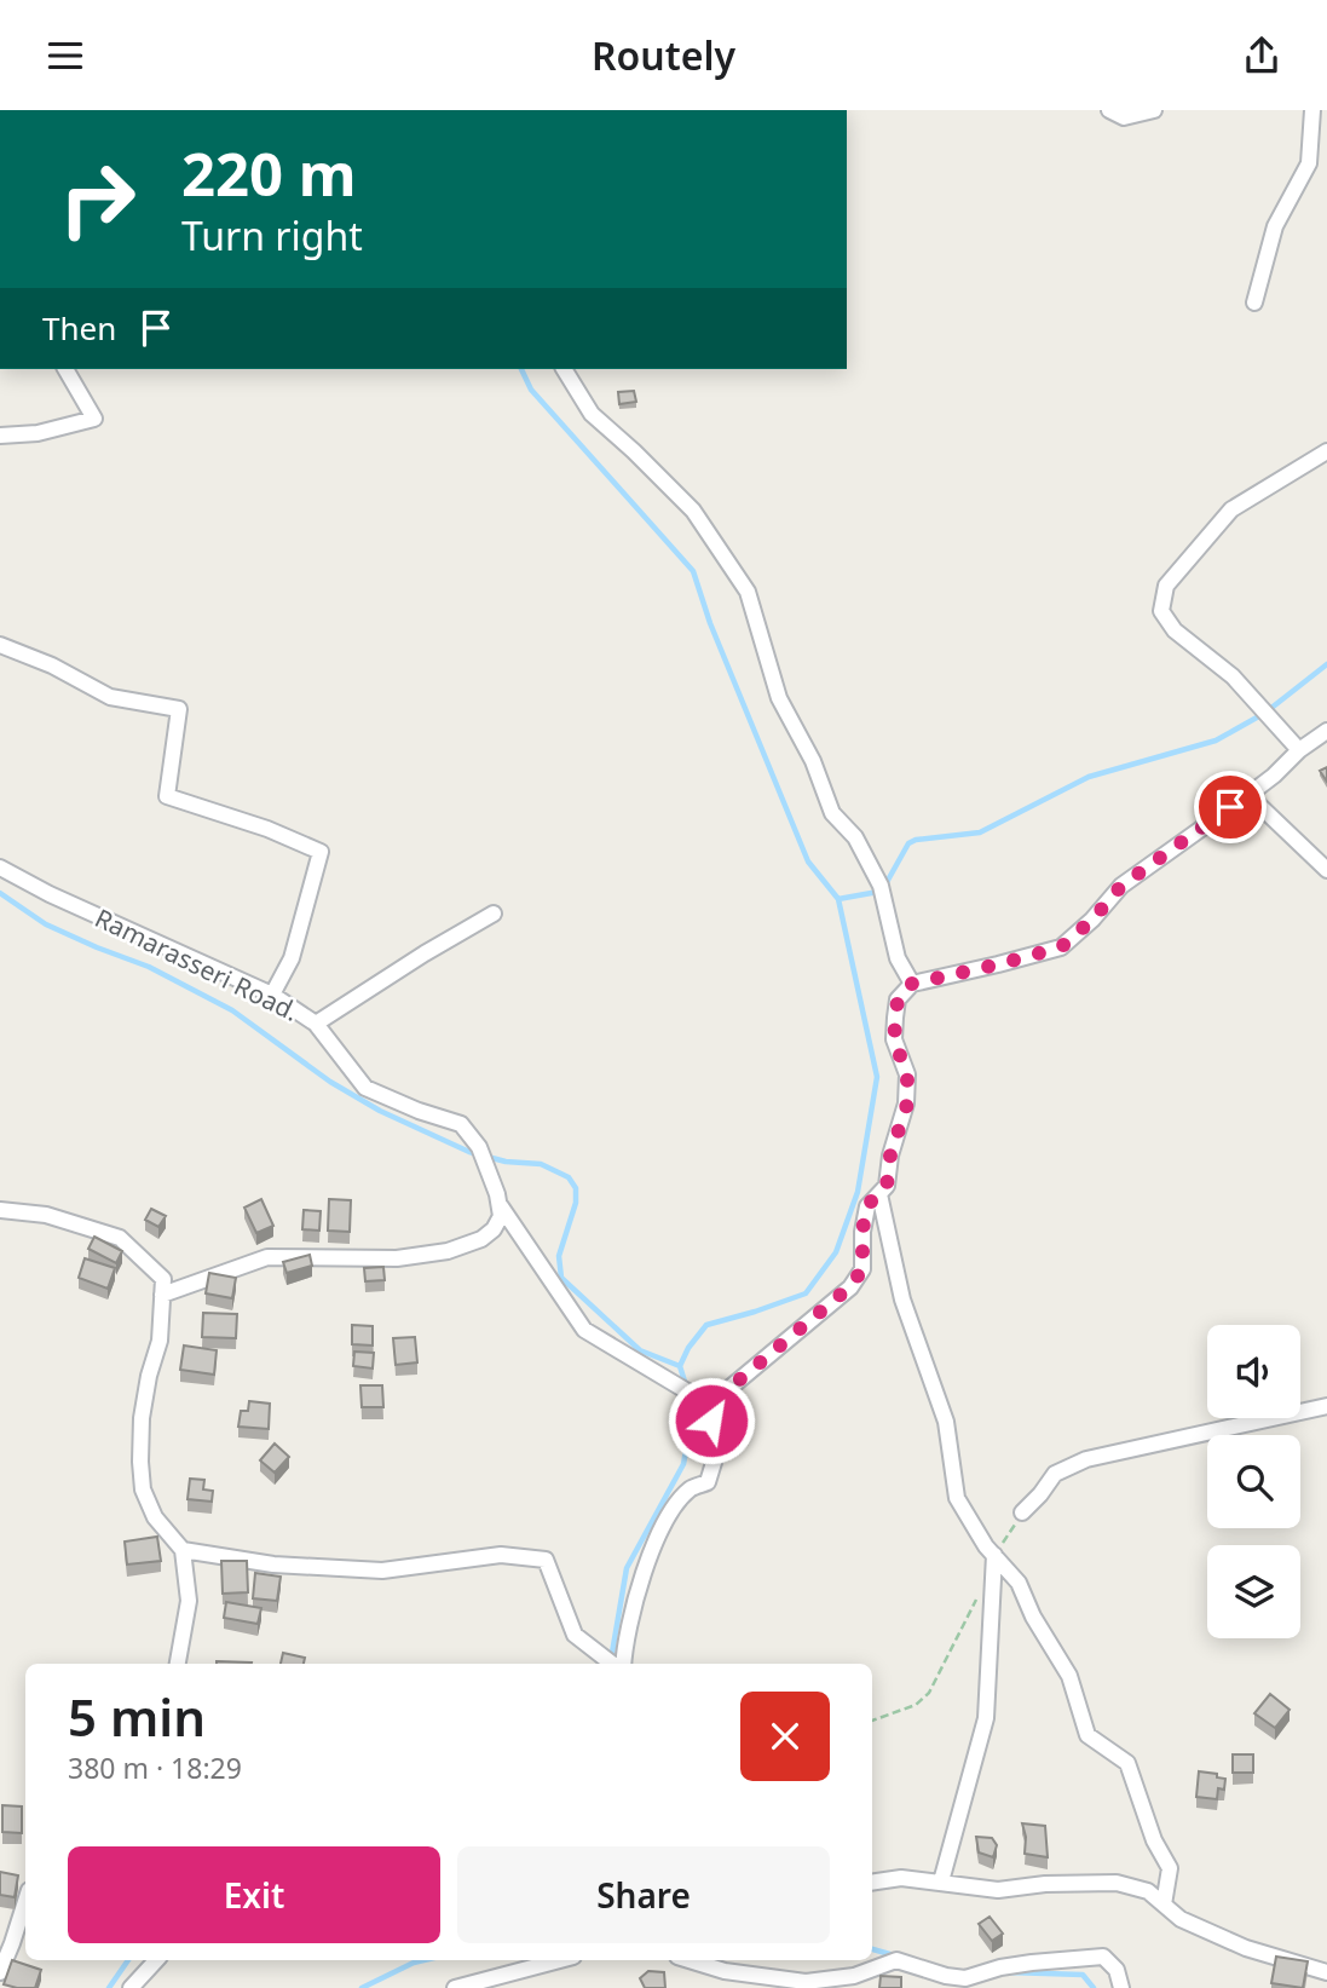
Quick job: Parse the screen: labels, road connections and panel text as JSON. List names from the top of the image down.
{
  "streets": {
    "street": ["Ramarasseri Road."]
  },
  "page": {
    "header": "Routely",
    "turn": ["220 m", "Turn right"],
    "then": "Then",
    "heading": ["5 min", "380 m · 18:29"],
    "buttons": ["Exit", "Share"]
  }
}
